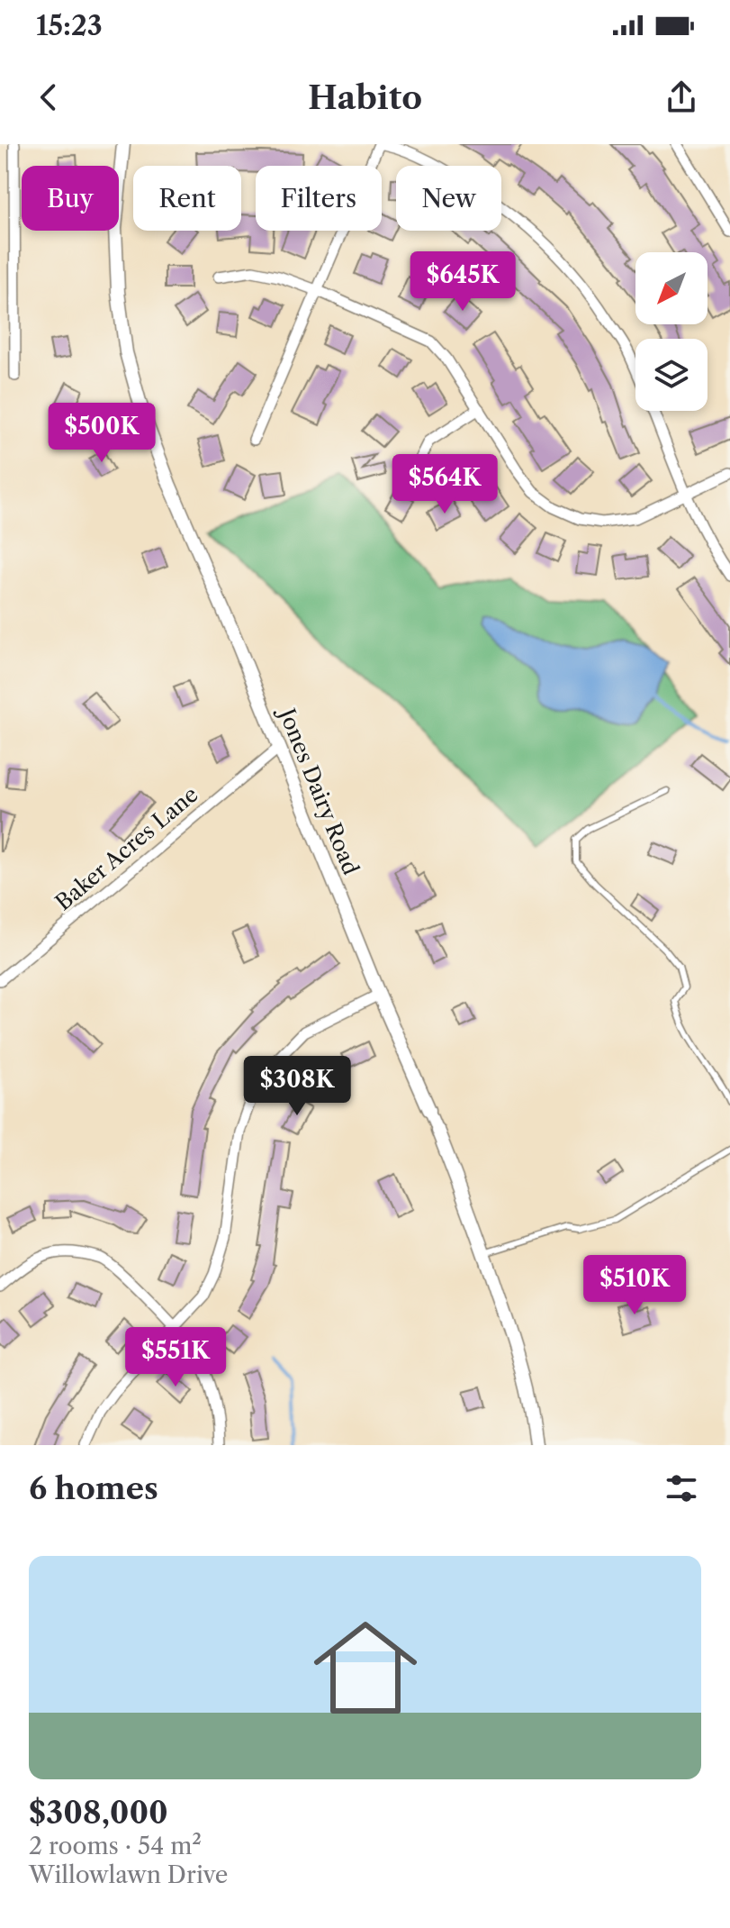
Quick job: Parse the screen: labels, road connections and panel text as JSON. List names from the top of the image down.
{
  "streets": {
    "street": ["Jones Dairy Road", "Baker Acres Lane"]
  },
  "crossings": [
    ["Jones Dairy Road", "Baker Acres Lane"]
  ],
  "north": "bottom left",
  "page": {
    "status": "15:23",
    "header": "Habito",
    "chip": [
      "Buy",
      "Rent",
      "Filters",
      "New"
    ],
    "price": [
      "$645K",
      "$500K",
      "$564K",
      "$308K",
      "$510K",
      "$551K"
    ],
    "heading": "6 homes",
    "list": [
      {
        "name": "$308,000",
        "note": "2 rooms · 54 m² · Willowlawn Drive"
      }
    ]
  }
}
